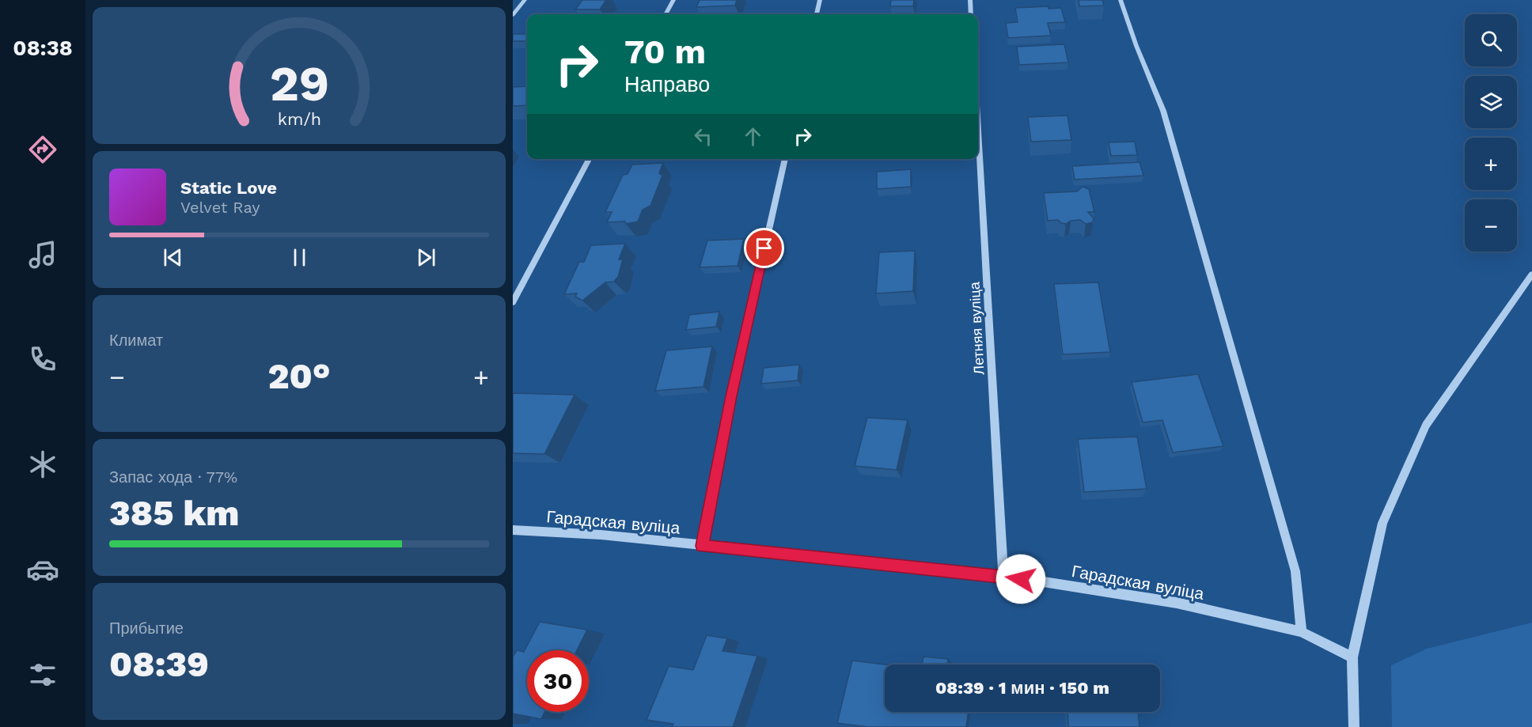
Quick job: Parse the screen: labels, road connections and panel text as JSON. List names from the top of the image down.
{
  "streets": {
    "street": ["Летняя вуліца", "Гарадская вуліца"]
  },
  "crossings": [
    ["Летняя вуліца", "Гарадская вуліца"]
  ],
  "page": {
    "tabs": "08:38",
    "map_buttons": ["+", "−"],
    "turn": ["70 m", "Направо"],
    "song": ["Static Love", "Velvet Ray"],
    "tile": [
      "Климат",
      ["Запас хода · 77%", "385 km"],
      ["Прибытие", "08:39"]
    ],
    "heat": ["−", "20°", "+"],
    "limit": "30",
    "trip": "08:39 · 1 мин · 150 m",
    "gauge": ["29", "km/h"]
  }
}
